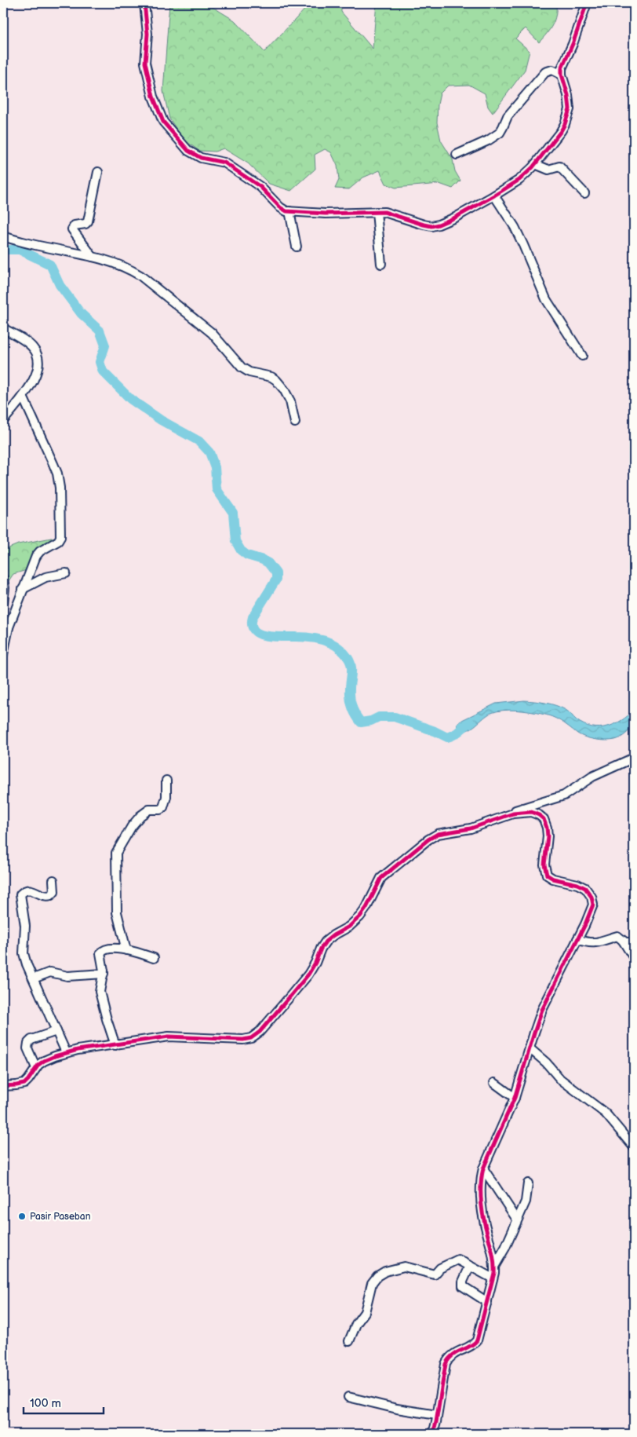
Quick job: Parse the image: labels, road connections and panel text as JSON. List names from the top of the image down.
{
  "places": ["Pasir Paseban"],
  "scale_bar": "100 m"
}
